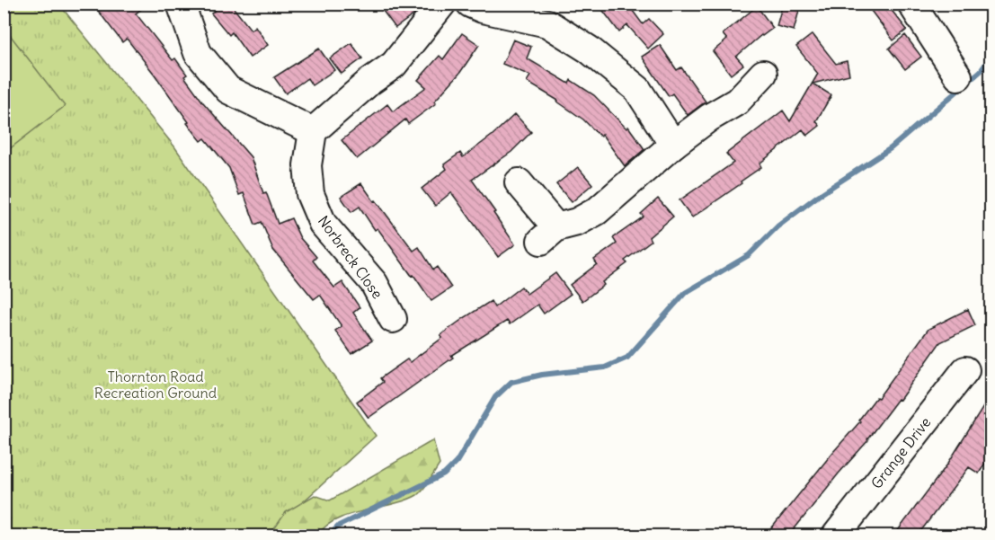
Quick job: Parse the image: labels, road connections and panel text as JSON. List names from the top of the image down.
{
  "streets": {
    "street": ["Norbreck Close", "Grange Drive"]
  },
  "parks": ["Thornton Road Recreation Ground"]
}
